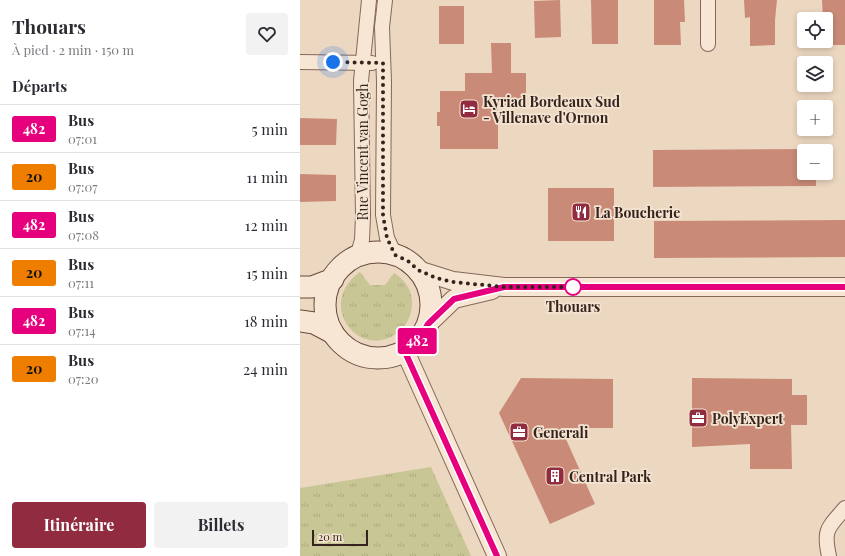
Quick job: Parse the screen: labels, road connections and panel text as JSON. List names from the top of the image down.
{
  "streets": {
    "street": ["Rue Vincent van Gogh"]
  },
  "places": {
    "hotel": ["Kyriad Bordeaux Sud - Villenave d'Ornon"],
    "restaurant": ["La Boucherie"],
    "other": ["Thouars"],
    "office": ["PolyExpert", "Generali"],
    "building": ["Central Park"]
  },
  "lines": ["bus line 482"],
  "scale_bar": "20 m",
  "page": {
    "heading": [
      ["Thouars", "À pied · 2 min · 150 m"],
      "Départs"
    ],
    "on_map": "482",
    "map_buttons": ["+", "−"],
    "list": [
      {
        "mark": "482",
        "name": "Bus",
        "note": "07:01",
        "value": "5 min"
      },
      {
        "mark": "20",
        "name": "Bus",
        "note": "07:07",
        "value": "11 min"
      },
      {
        "mark": "482",
        "name": "Bus",
        "note": "07:08",
        "value": "12 min"
      },
      {
        "mark": "20",
        "name": "Bus",
        "note": "07:11",
        "value": "15 min"
      },
      {
        "mark": "482",
        "name": "Bus",
        "note": "07:14",
        "value": "18 min"
      },
      {
        "mark": "20",
        "name": "Bus",
        "note": "07:20",
        "value": "24 min"
      }
    ],
    "buttons": ["Itinéraire", "Billets"],
    "scale": "20 m"
  }
}
